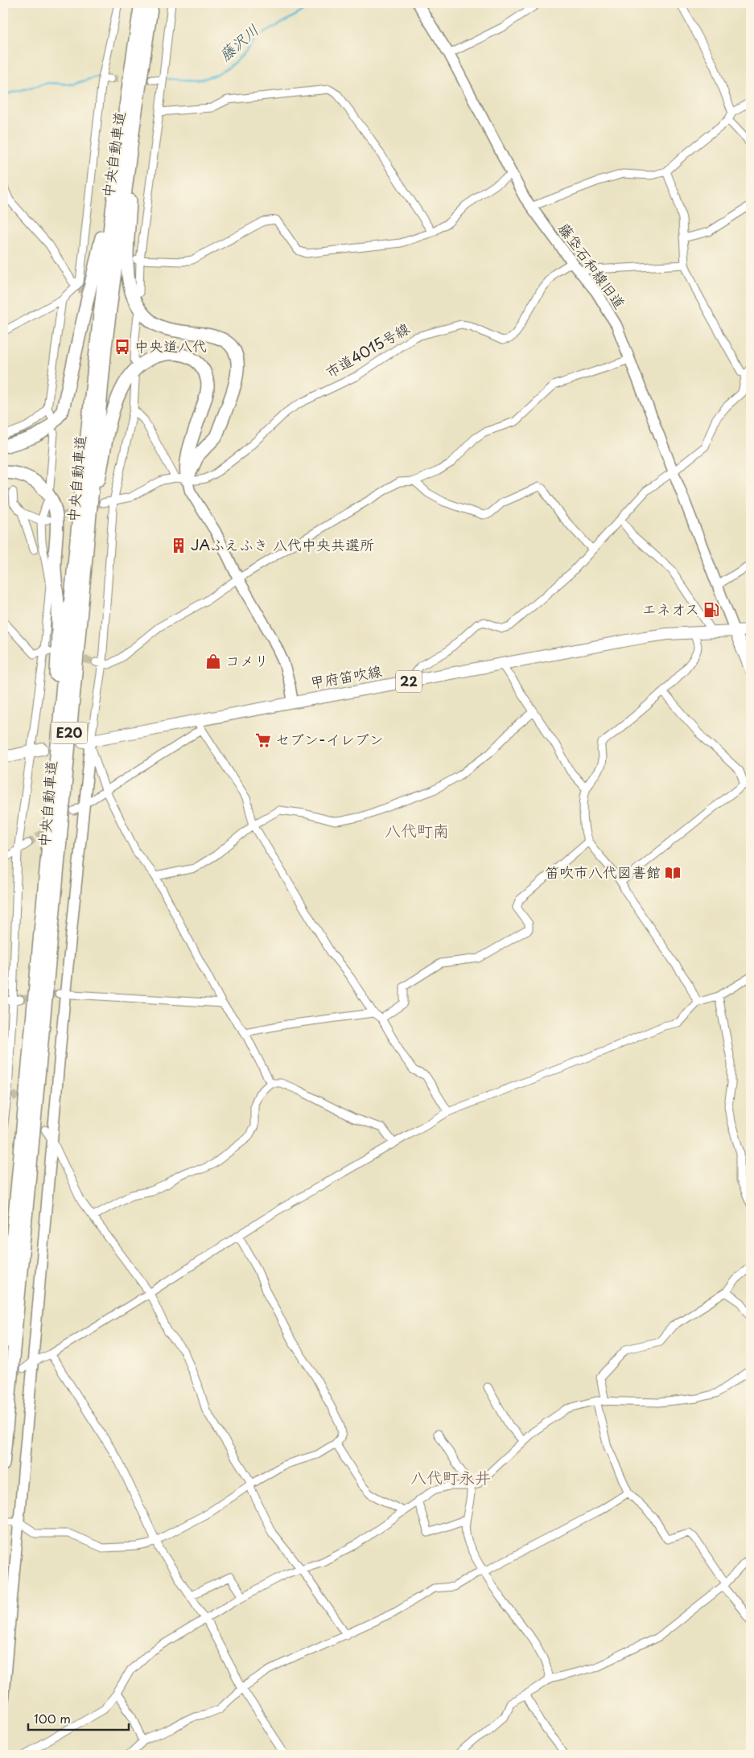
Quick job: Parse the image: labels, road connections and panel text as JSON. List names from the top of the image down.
{
  "streets": {
    "highway": ["中央自動車道", "E20"],
    "main road": ["甲府笛吹線", "22"],
    "street": ["藤垈石和線旧道", "市道4015号線"]
  },
  "crossings": [
    ["藤垈石和線旧道", "市道4015号線"],
    ["藤垈石和線旧道", "甲府笛吹線"]
  ],
  "districts": ["八代町南", "八代町永井"],
  "water": ["藤沢川"],
  "places": {
    "bus stop": ["中央道八代"],
    "building": ["JAふえふき 八代中央共選所"],
    "fuel station": ["エネオス"],
    "shop": ["コメリ"],
    "supermarket": ["セブン-イレブン"],
    "library": ["笛吹市八代図書館"]
  },
  "scale_bar": "100 m"
}
